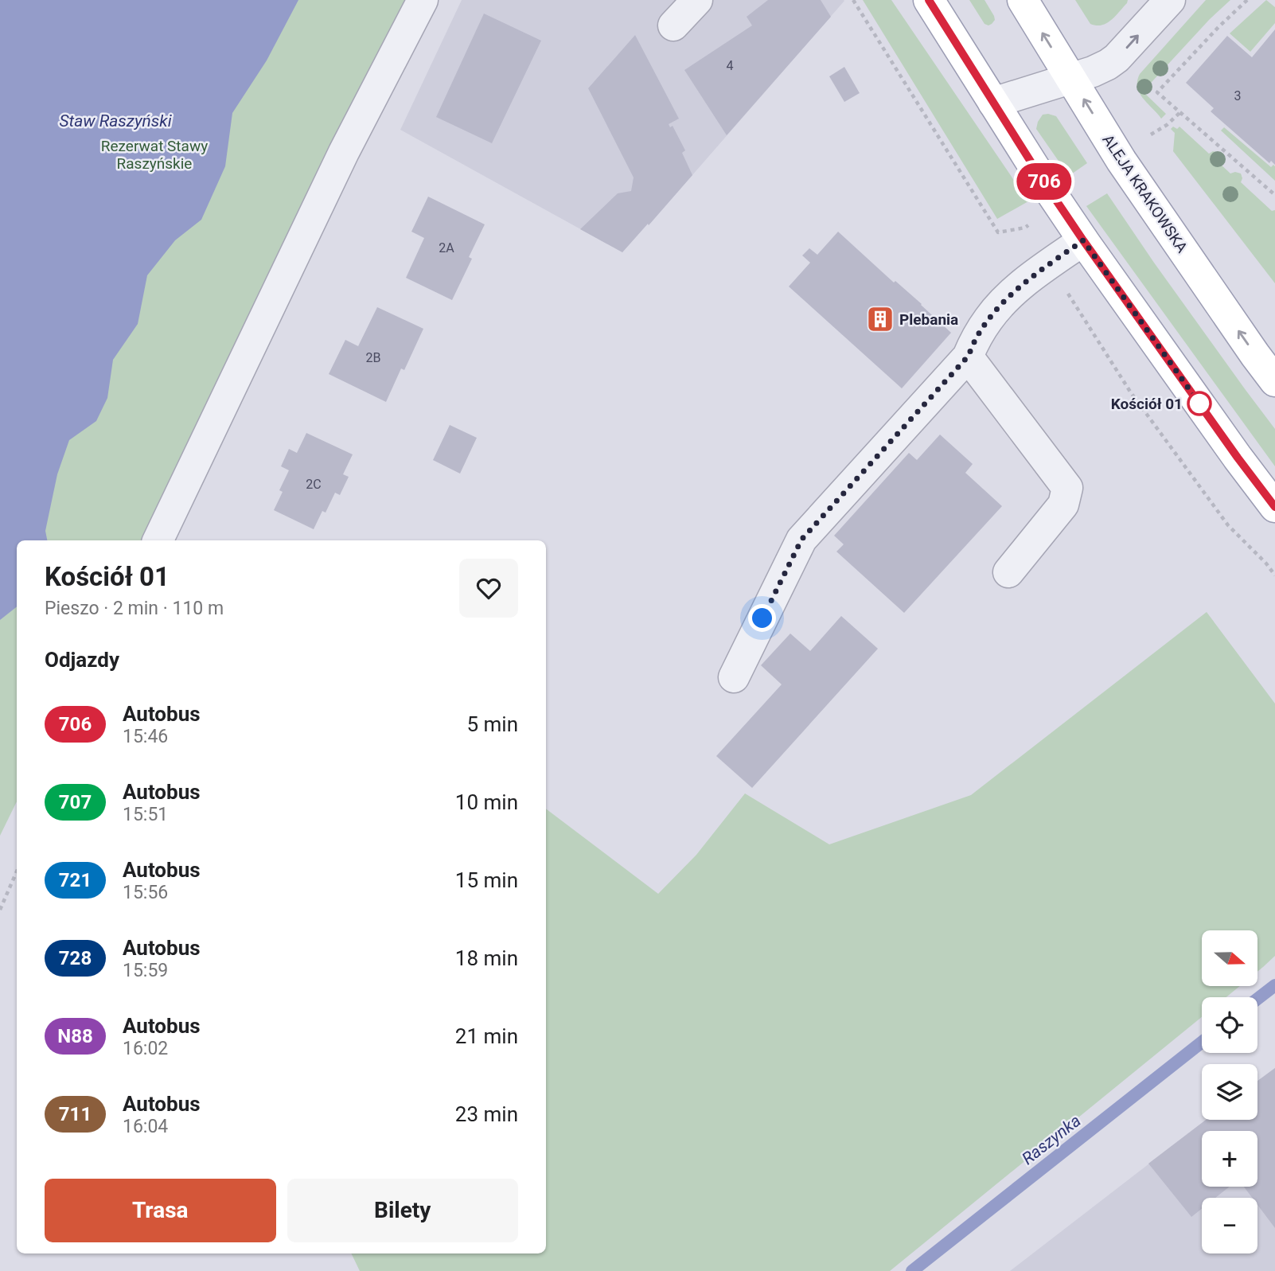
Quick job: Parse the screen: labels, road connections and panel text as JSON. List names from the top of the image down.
{
  "streets": {
    "main road": ["ALEJA KRAKOWSKA"]
  },
  "water": ["Staw Raszyński", "Raszynka"],
  "parks": ["Rezerwat Stawy Raszyńskie"],
  "places": {
    "building": ["Plebania"],
    "other": ["Kościół 01"]
  },
  "lines": ["bus line 706"],
  "house_numbers": [
    "4",
    "3",
    "2A",
    "2B",
    "2C"
  ],
  "north": "right",
  "page": {
    "on_map": "706",
    "heading": [
      ["Kościół 01", "Pieszo · 2 min · 110 m"],
      "Odjazdy"
    ],
    "list": [
      {
        "mark": "706",
        "name": "Autobus",
        "note": "15:46",
        "value": "5 min"
      },
      {
        "mark": "707",
        "name": "Autobus",
        "note": "15:51",
        "value": "10 min"
      },
      {
        "mark": "721",
        "name": "Autobus",
        "note": "15:56",
        "value": "15 min"
      },
      {
        "mark": "728",
        "name": "Autobus",
        "note": "15:59",
        "value": "18 min"
      },
      {
        "mark": "N88",
        "name": "Autobus",
        "note": "16:02",
        "value": "21 min"
      },
      {
        "mark": "711",
        "name": "Autobus",
        "note": "16:04",
        "value": "23 min"
      }
    ],
    "map_buttons": ["+", "−"],
    "buttons": ["Trasa", "Bilety"]
  }
}
